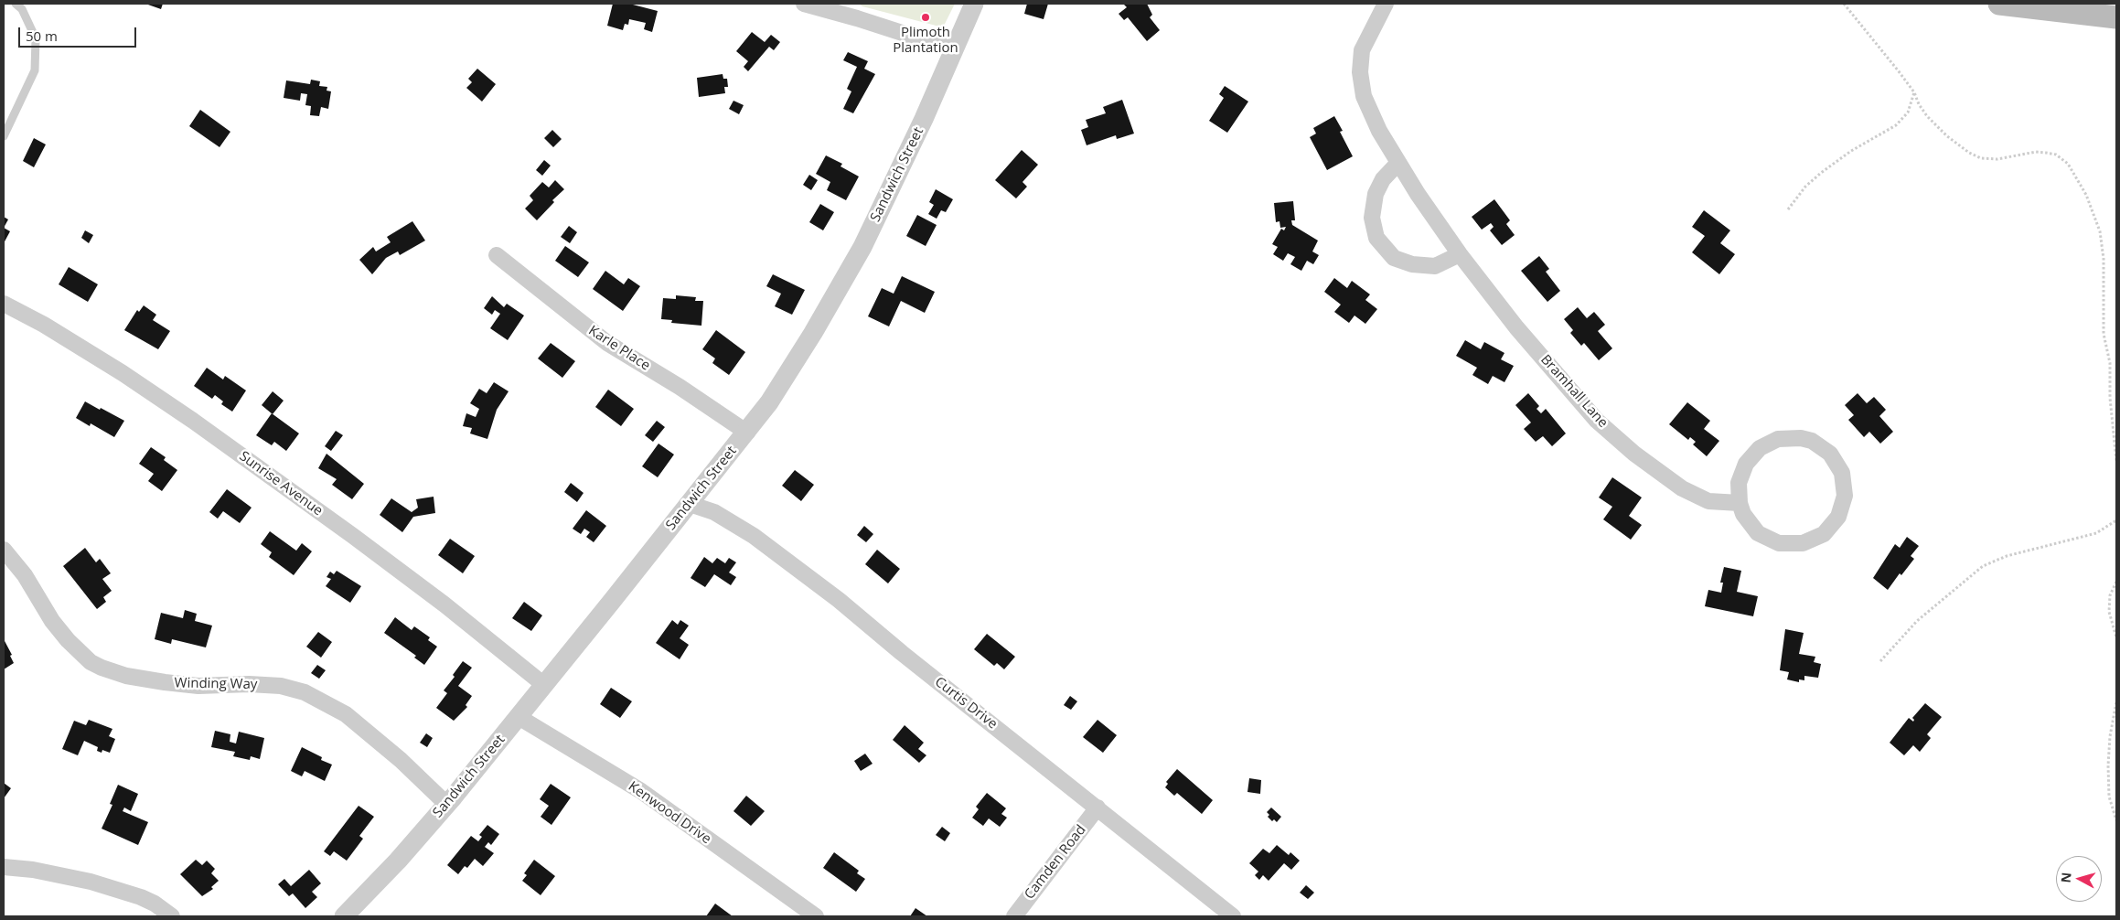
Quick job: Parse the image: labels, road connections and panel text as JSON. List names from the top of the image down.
{
  "streets": {
    "street": [
      "Sandwich Street",
      "Karle Place",
      "Bramhall Lane",
      "Sunrise Avenue",
      "Winding Way",
      "Curtis Drive",
      "Kenwood Drive",
      "Camden Road"
    ]
  },
  "crossings": [
    ["Sandwich Street", "Karle Place"],
    ["Sandwich Street", "Sunrise Avenue"],
    ["Sandwich Street", "Winding Way"],
    ["Sandwich Street", "Curtis Drive"],
    ["Sandwich Street", "Kenwood Drive"],
    ["Curtis Drive", "Camden Road"]
  ],
  "places": ["Plimoth Plantation"],
  "scale_bar": "50 m",
  "north": "left"
}
